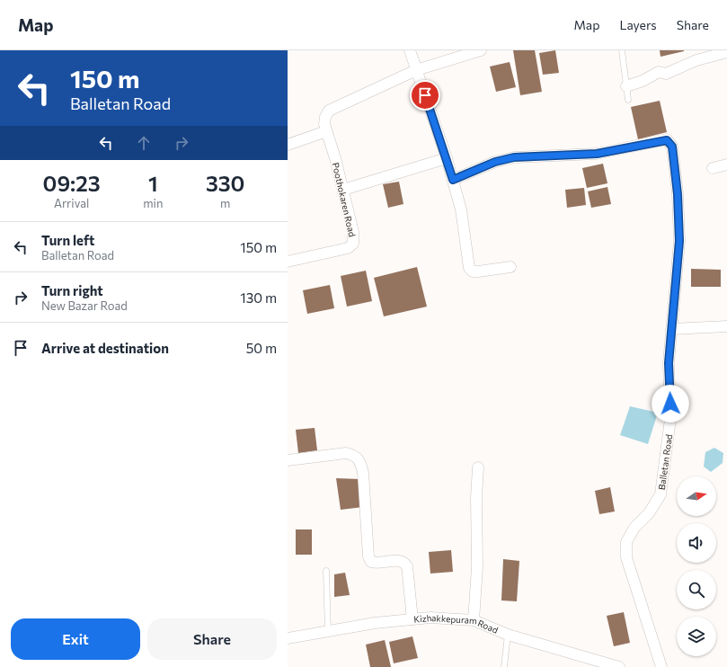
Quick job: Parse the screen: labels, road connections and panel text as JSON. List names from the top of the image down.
{
  "streets": {
    "street": ["Poothokaren Road", "Balletan Road", "Kizhakkepuram Road"]
  },
  "north": "right",
  "page": {
    "header": "Map",
    "nav": ["Map", "Layers", "Share"],
    "turn": ["150 m", "Balletan Road"],
    "eta": [
      "09:23",
      "Arrival",
      "1",
      "min",
      "330",
      "m"
    ],
    "list": [
      {
        "name": "Turn left",
        "note": "Balletan Road",
        "value": "150 m"
      },
      {
        "name": "Turn right",
        "note": "New Bazar Road",
        "value": "130 m"
      },
      {
        "name": "Arrive at destination",
        "value": "50 m"
      }
    ],
    "buttons": ["Exit", "Share"]
  }
}
